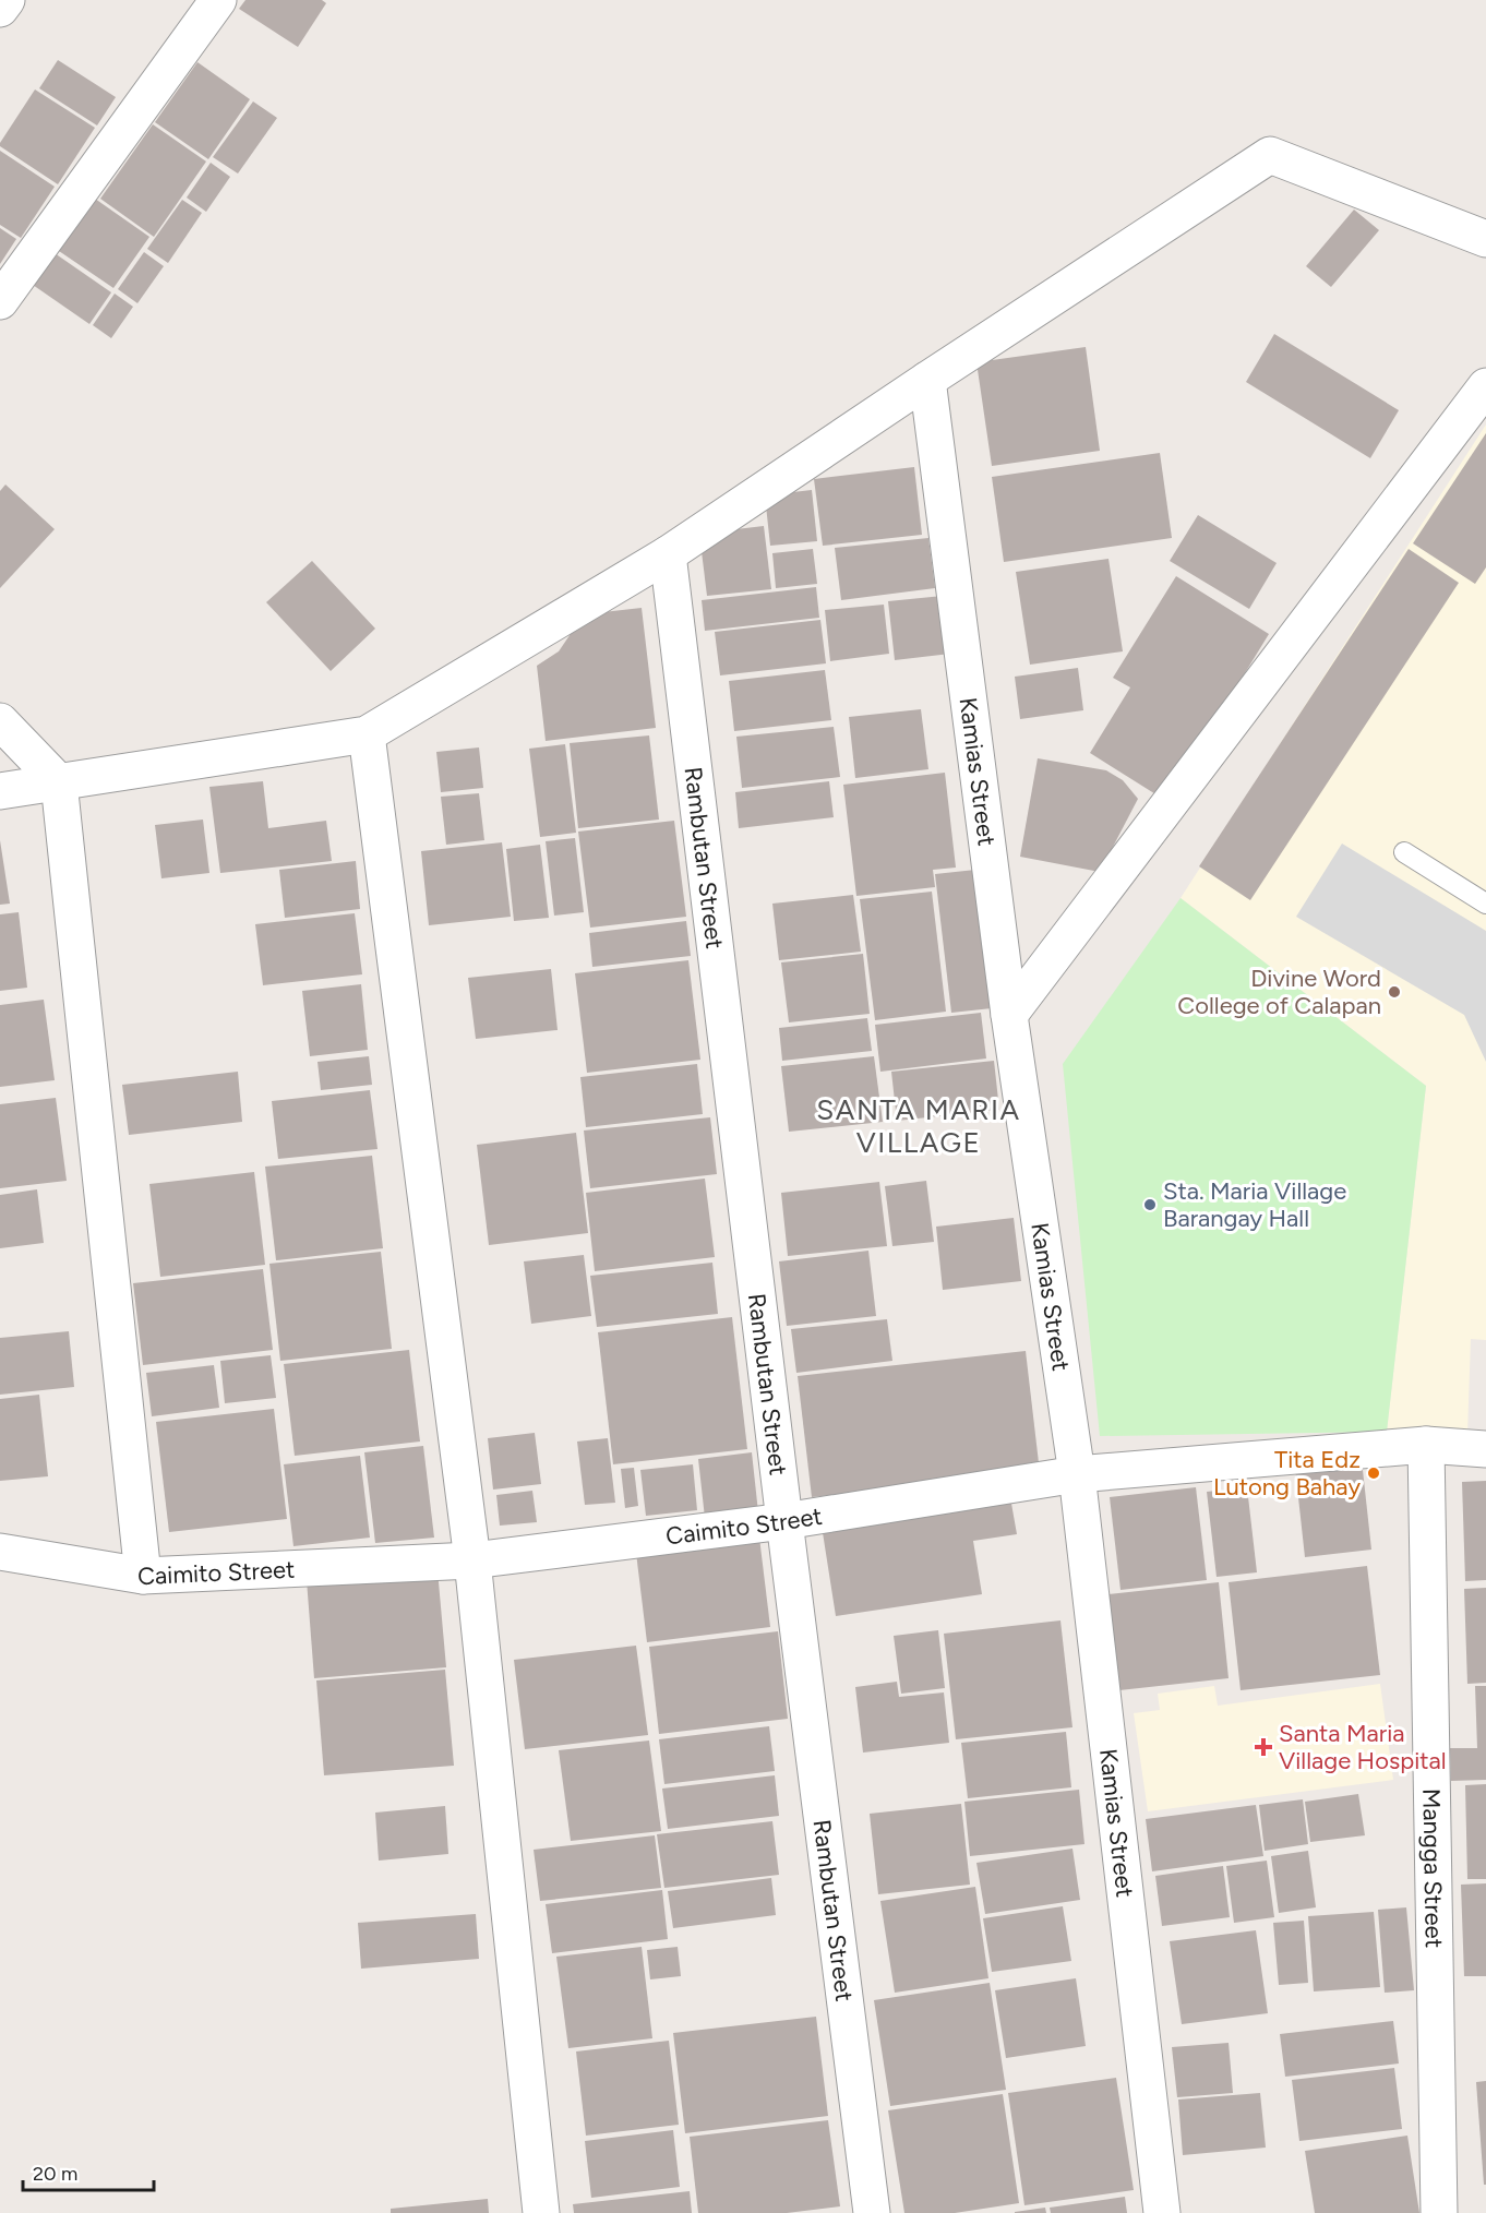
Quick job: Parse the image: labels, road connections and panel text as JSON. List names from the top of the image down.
{
  "streets": {
    "street": [
      "Kamias Street",
      "Rambutan Street",
      "Caimito Street",
      "Mangga Street"
    ]
  },
  "crossings": [
    ["Kamias Street", "Caimito Street"],
    ["Rambutan Street", "Caimito Street"],
    ["Caimito Street", "Mangga Street"]
  ],
  "districts": ["SANTA MARIA VILLAGE"],
  "places": {
    "other": ["Divine Word College of Calapan", "Sta. Maria Village Barangay Hall", "Tita Edz Lutong Bahay"],
    "health": ["Santa Maria Village Hospital"]
  },
  "scale_bar": "20 m"
}
